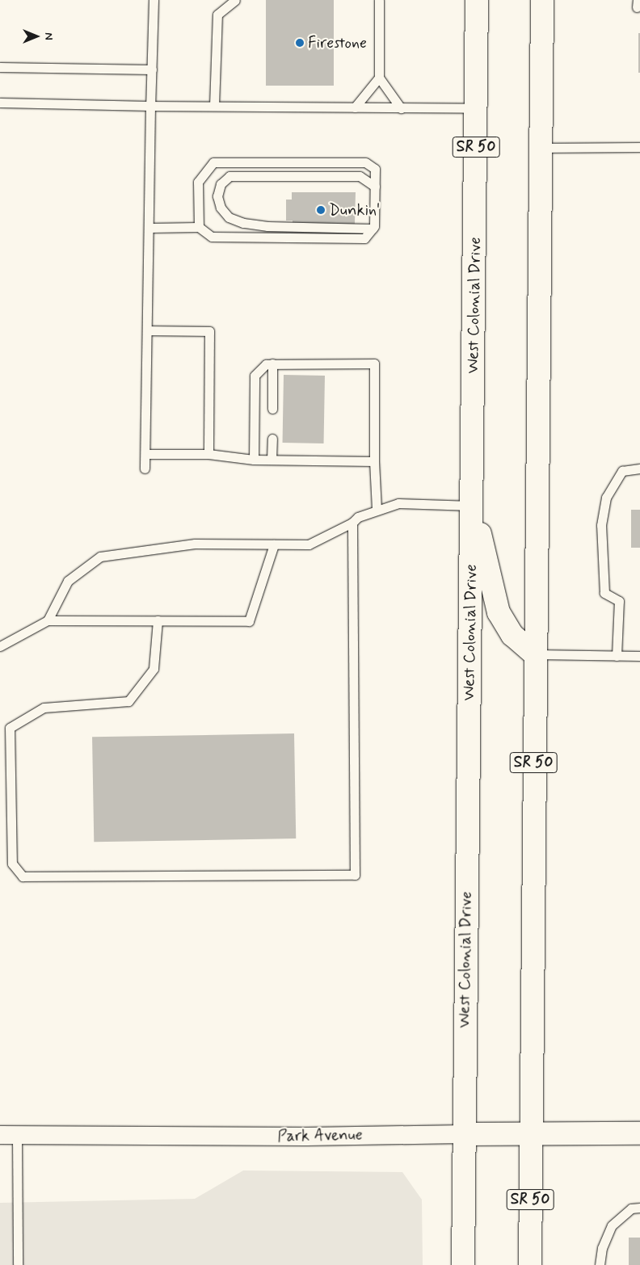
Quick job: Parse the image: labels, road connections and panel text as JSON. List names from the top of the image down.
{
  "streets": {
    "main road": ["SR 50", "West Colonial Drive", "Park Avenue"]
  },
  "crossings": [
    ["SR 50", "Park Avenue"],
    ["West Colonial Drive", "Park Avenue"]
  ],
  "places": ["Firestone", "Dunkin'"],
  "north": "right"
}
